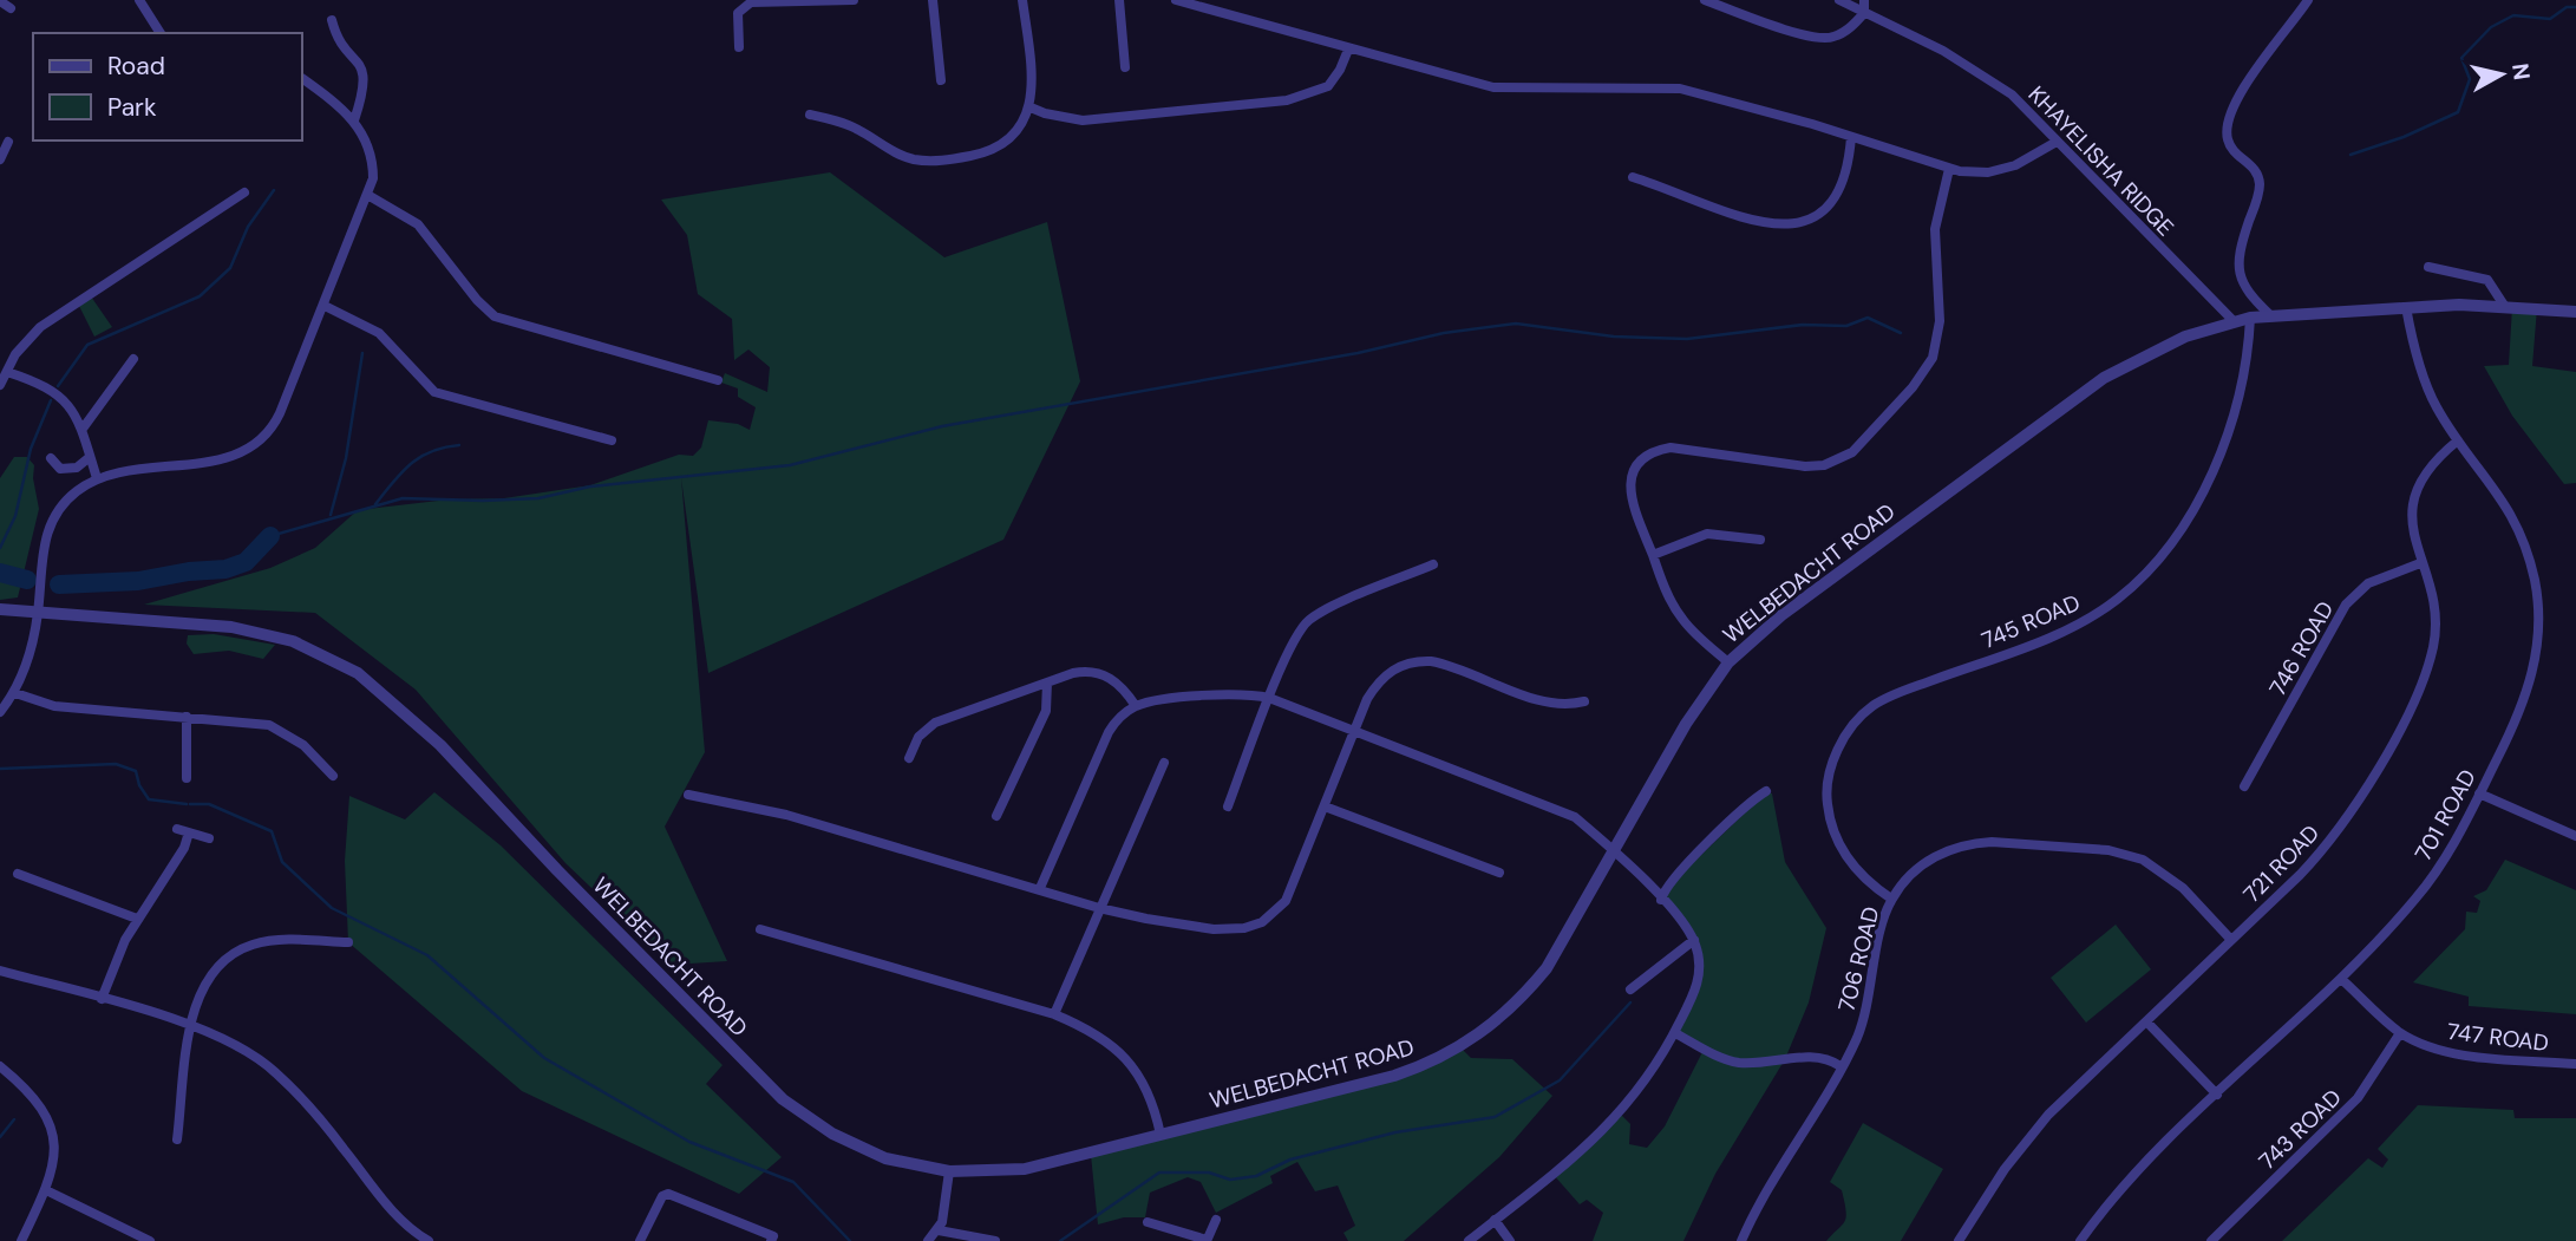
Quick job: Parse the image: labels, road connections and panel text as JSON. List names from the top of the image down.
{
  "streets": {
    "street": [
      "KHAYELISHA RIDGE",
      "WELBEDACHT ROAD",
      "745 ROAD",
      "746 ROAD",
      "701 ROAD",
      "721 ROAD",
      "706 ROAD",
      "747 ROAD",
      "743 ROAD"
    ]
  },
  "crossings": [
    ["KHAYELISHA RIDGE", "WELBEDACHT ROAD"],
    ["WELBEDACHT ROAD", "745 ROAD"],
    ["WELBEDACHT ROAD", "701 ROAD"],
    ["745 ROAD", "706 ROAD"],
    ["746 ROAD", "721 ROAD"],
    ["701 ROAD", "721 ROAD"],
    ["701 ROAD", "747 ROAD"],
    ["721 ROAD", "706 ROAD"],
    ["747 ROAD", "743 ROAD"]
  ],
  "legend": ["Road", "Park"],
  "north": "right"
}
